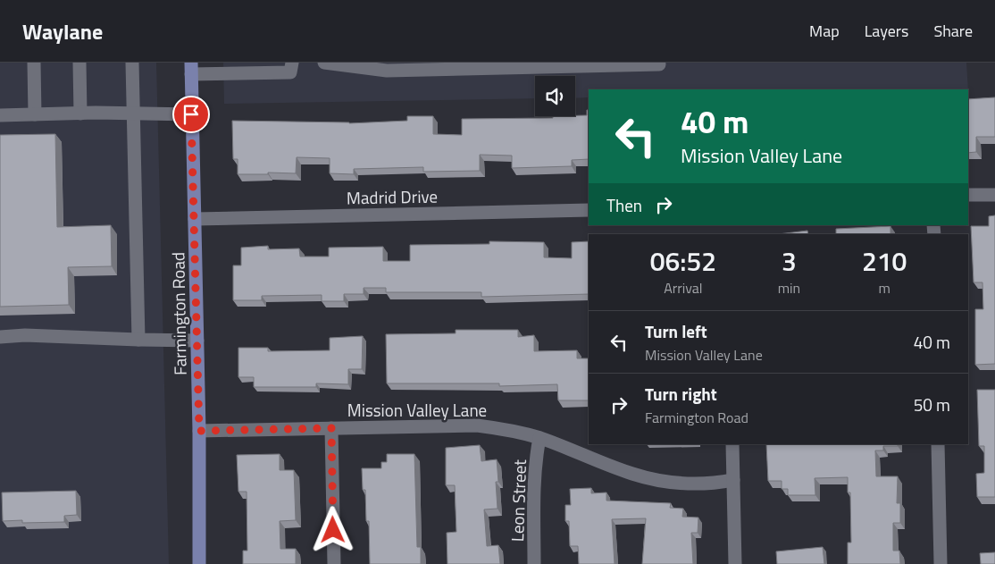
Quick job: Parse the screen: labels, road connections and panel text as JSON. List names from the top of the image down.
{
  "streets": {
    "main road": ["Farmington Road"],
    "street": ["Madrid Drive", "Mission Valley Lane", "Leon Street"]
  },
  "crossings": [
    ["Madrid Drive", "Farmington Road"],
    ["Farmington Road", "Mission Valley Lane"],
    ["Mission Valley Lane", "Leon Street"]
  ],
  "page": {
    "header": "Waylane",
    "nav": ["Map", "Layers", "Share"],
    "turn": ["40 m", "Mission Valley Lane"],
    "then": "Then",
    "eta": [
      "06:52",
      "Arrival",
      "3",
      "min",
      "210",
      "m"
    ],
    "list": [
      {
        "name": "Turn left",
        "note": "Mission Valley Lane",
        "value": "40 m"
      },
      {
        "name": "Turn right",
        "note": "Farmington Road",
        "value": "50 m"
      }
    ]
  }
}
